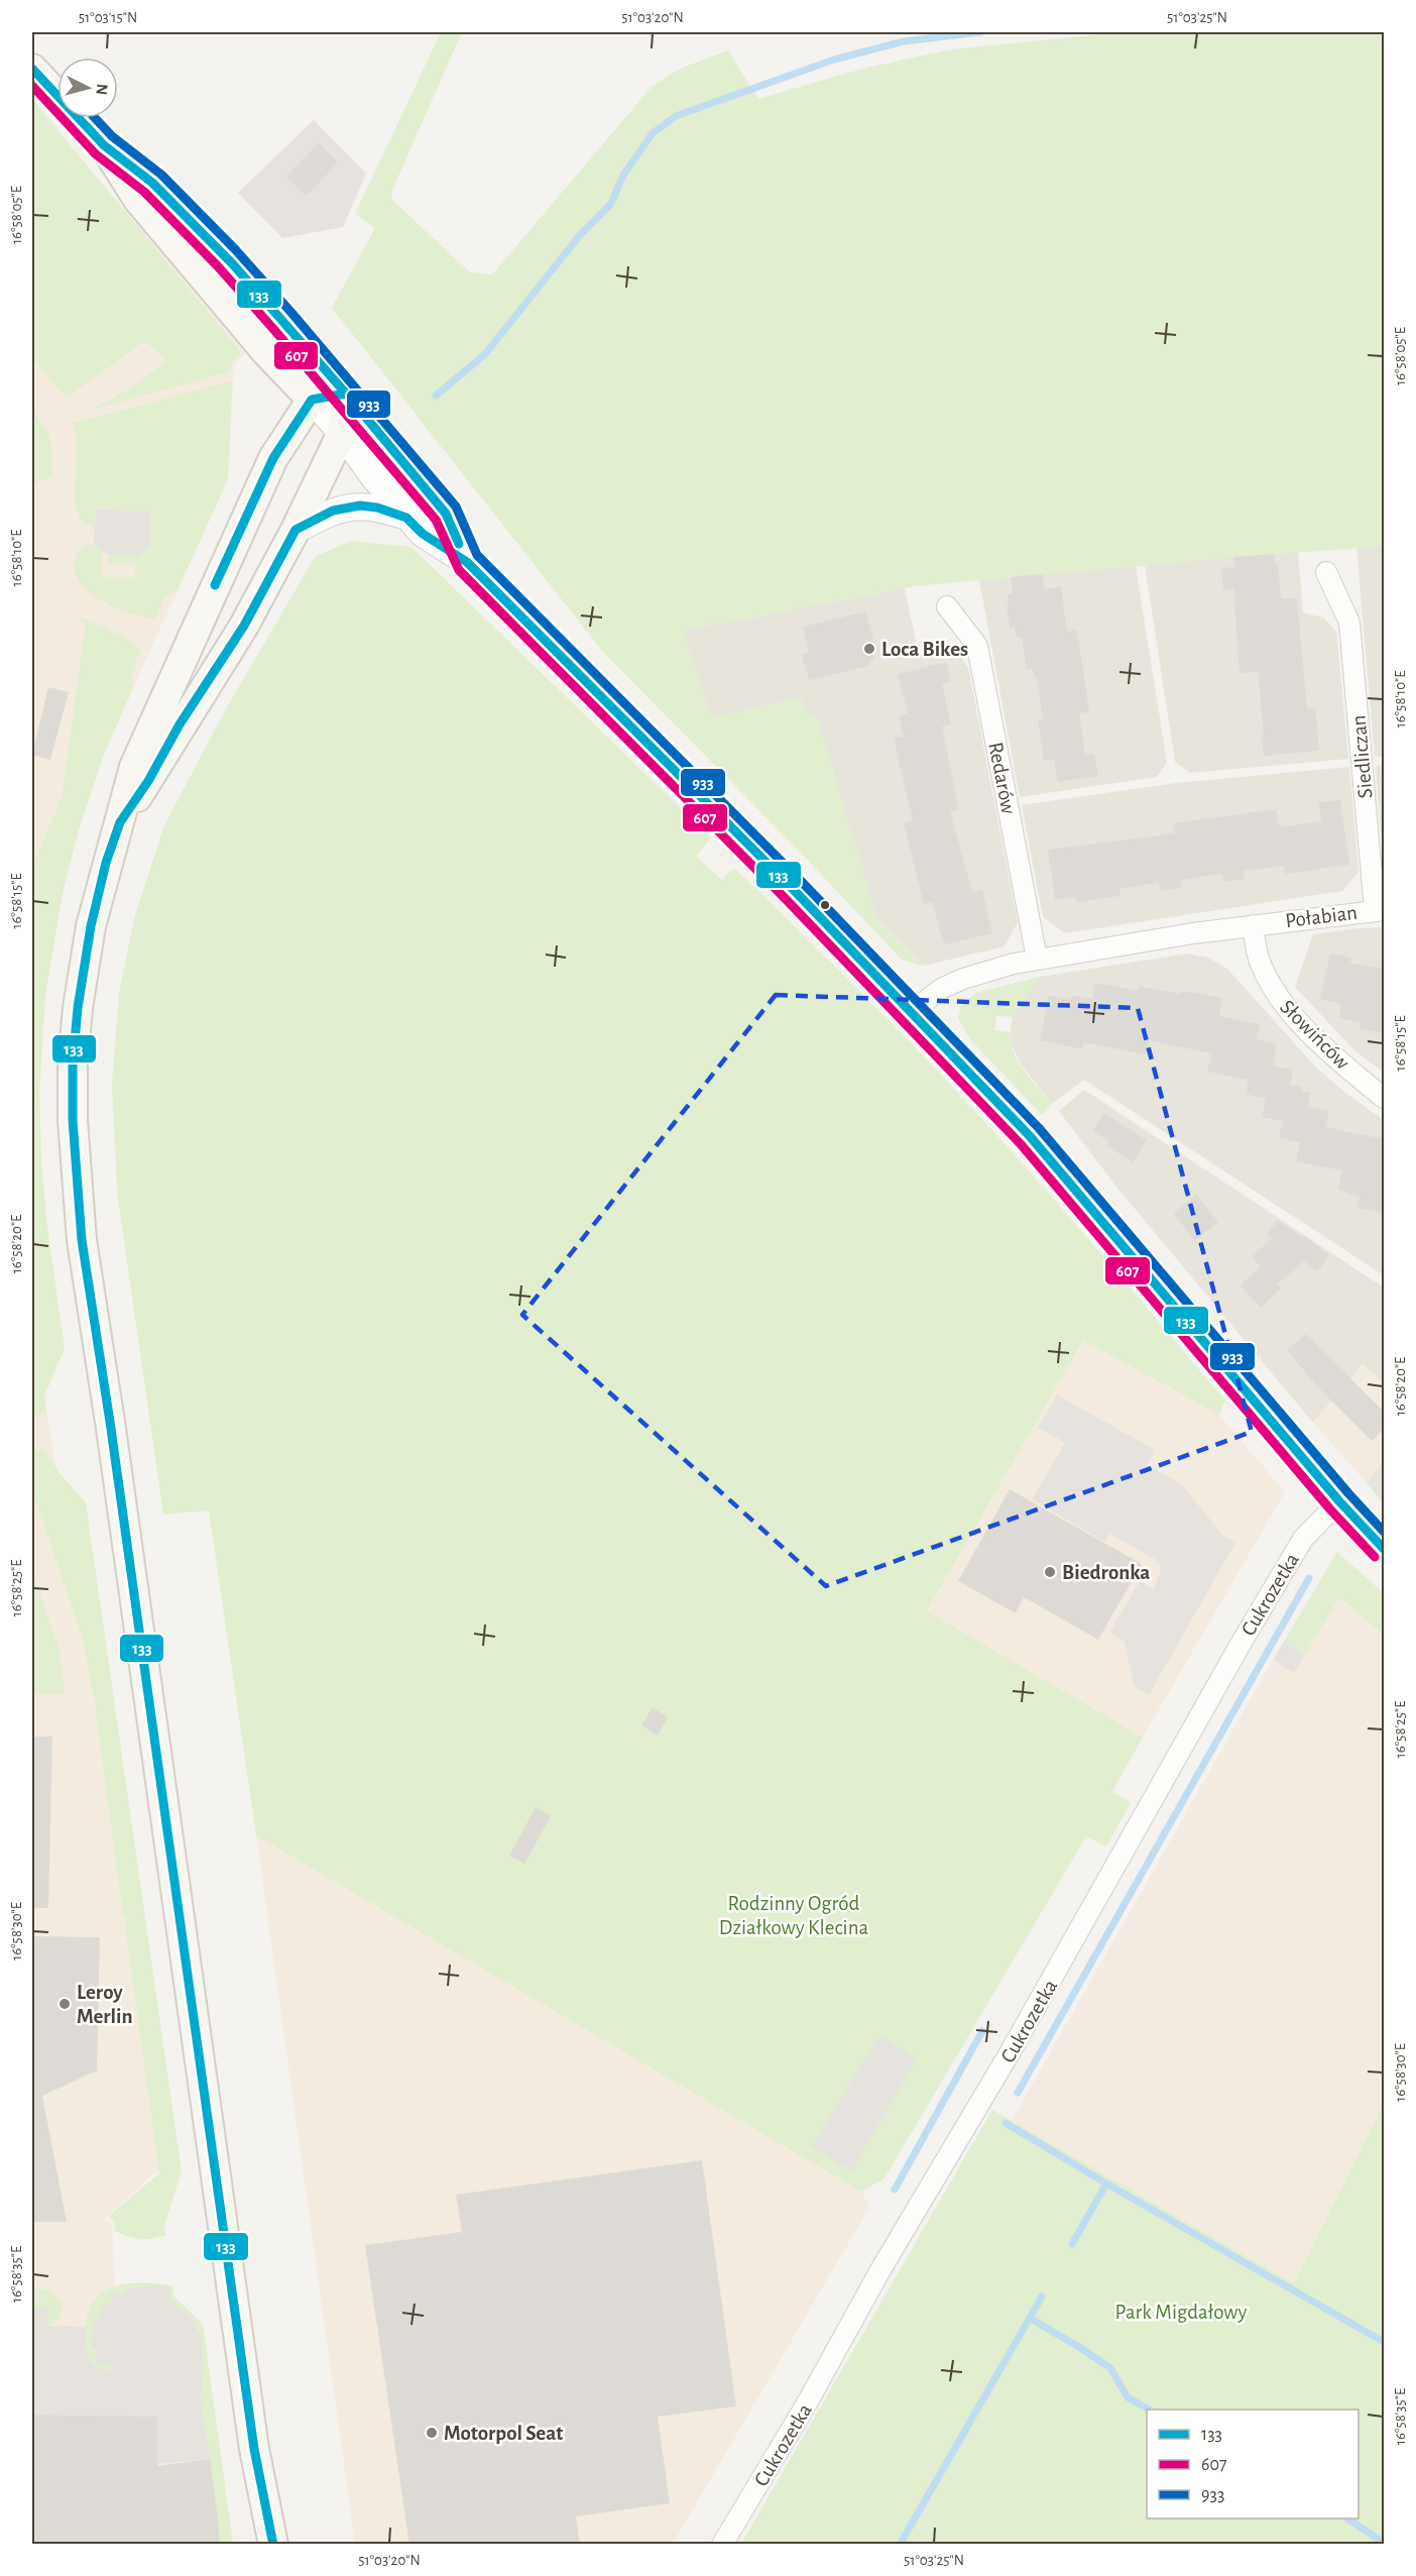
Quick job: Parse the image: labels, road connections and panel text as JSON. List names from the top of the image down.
{
  "streets": {
    "street": [
      "Siedliczan",
      "Redarów",
      "Połabian",
      "Słowińców",
      "Cukrozetka"
    ]
  },
  "crossings": [
    ["Siedliczan", "Połabian"],
    ["Redarów", "Połabian"],
    ["Połabian", "Słowińców"]
  ],
  "parks": ["Rodzinny Ogród Działkowy Klecina", "Park Migdałowy"],
  "places": [
    "Loca Bikes",
    "Biedronka",
    "Leroy Merlin",
    "Motorpol Seat"
  ],
  "lines": ["transit line 133", "transit line 607", "transit line 933"],
  "legend": ["133", "607", "933"],
  "north": "right",
  "coordinates": [
    "51°03'15\"N",
    "51°03'20\"N",
    "51°03'25\"N",
    "16°58'05\"E",
    "16°58'10\"E",
    "16°58'15\"E",
    "16°58'20\"E",
    "16°58'25\"E",
    "16°58'30\"E",
    "16°58'35\"E"
  ]
}
